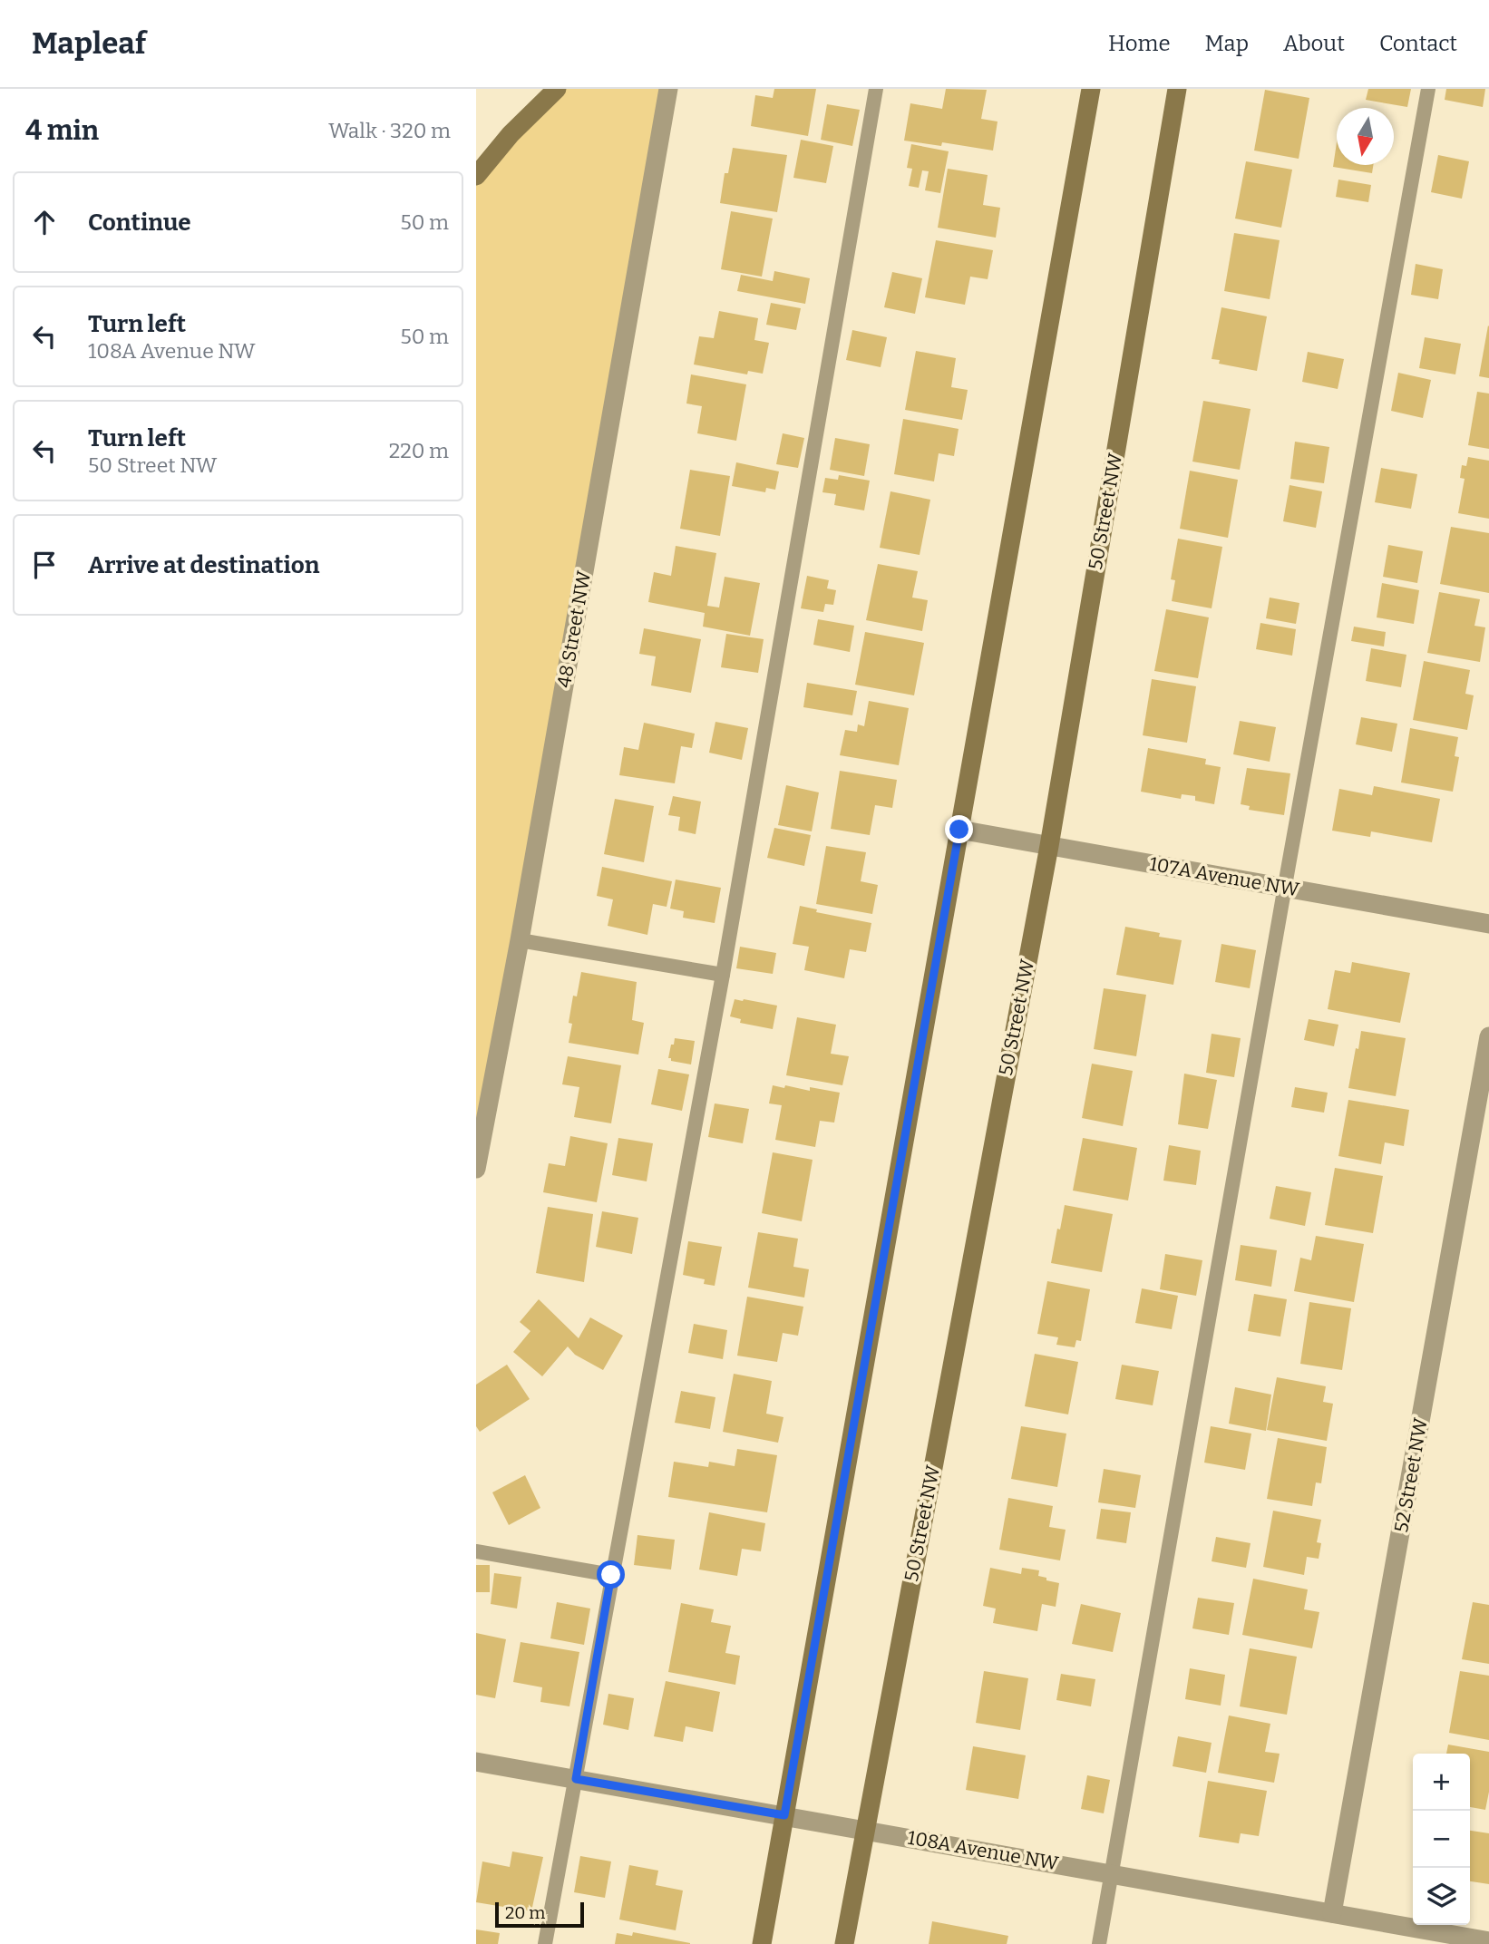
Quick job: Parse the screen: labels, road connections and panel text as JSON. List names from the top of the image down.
{
  "streets": {
    "street": [
      "50 Street NW",
      "48 Street NW",
      "107A Avenue NW",
      "52 Street NW",
      "108A Avenue NW"
    ]
  },
  "crossings": [
    ["50 Street NW", "107A Avenue NW"],
    ["50 Street NW", "108A Avenue NW"],
    ["52 Street NW", "108A Avenue NW"]
  ],
  "scale_bar": "20 m",
  "north": "bottom",
  "page": {
    "header": "Mapleaf",
    "nav": [
      "Home",
      "Map",
      "About",
      "Contact"
    ],
    "heading": ["4 min", "Walk · 320 m"],
    "list": [
      ["Continue", "50 m"],
      ["Turn left", "108A Avenue NW", "50 m"],
      ["Turn left", "50 Street NW", "220 m"],
      "Arrive at destination"
    ],
    "map_buttons": ["+", "−"],
    "scale": "20 m"
  }
}
